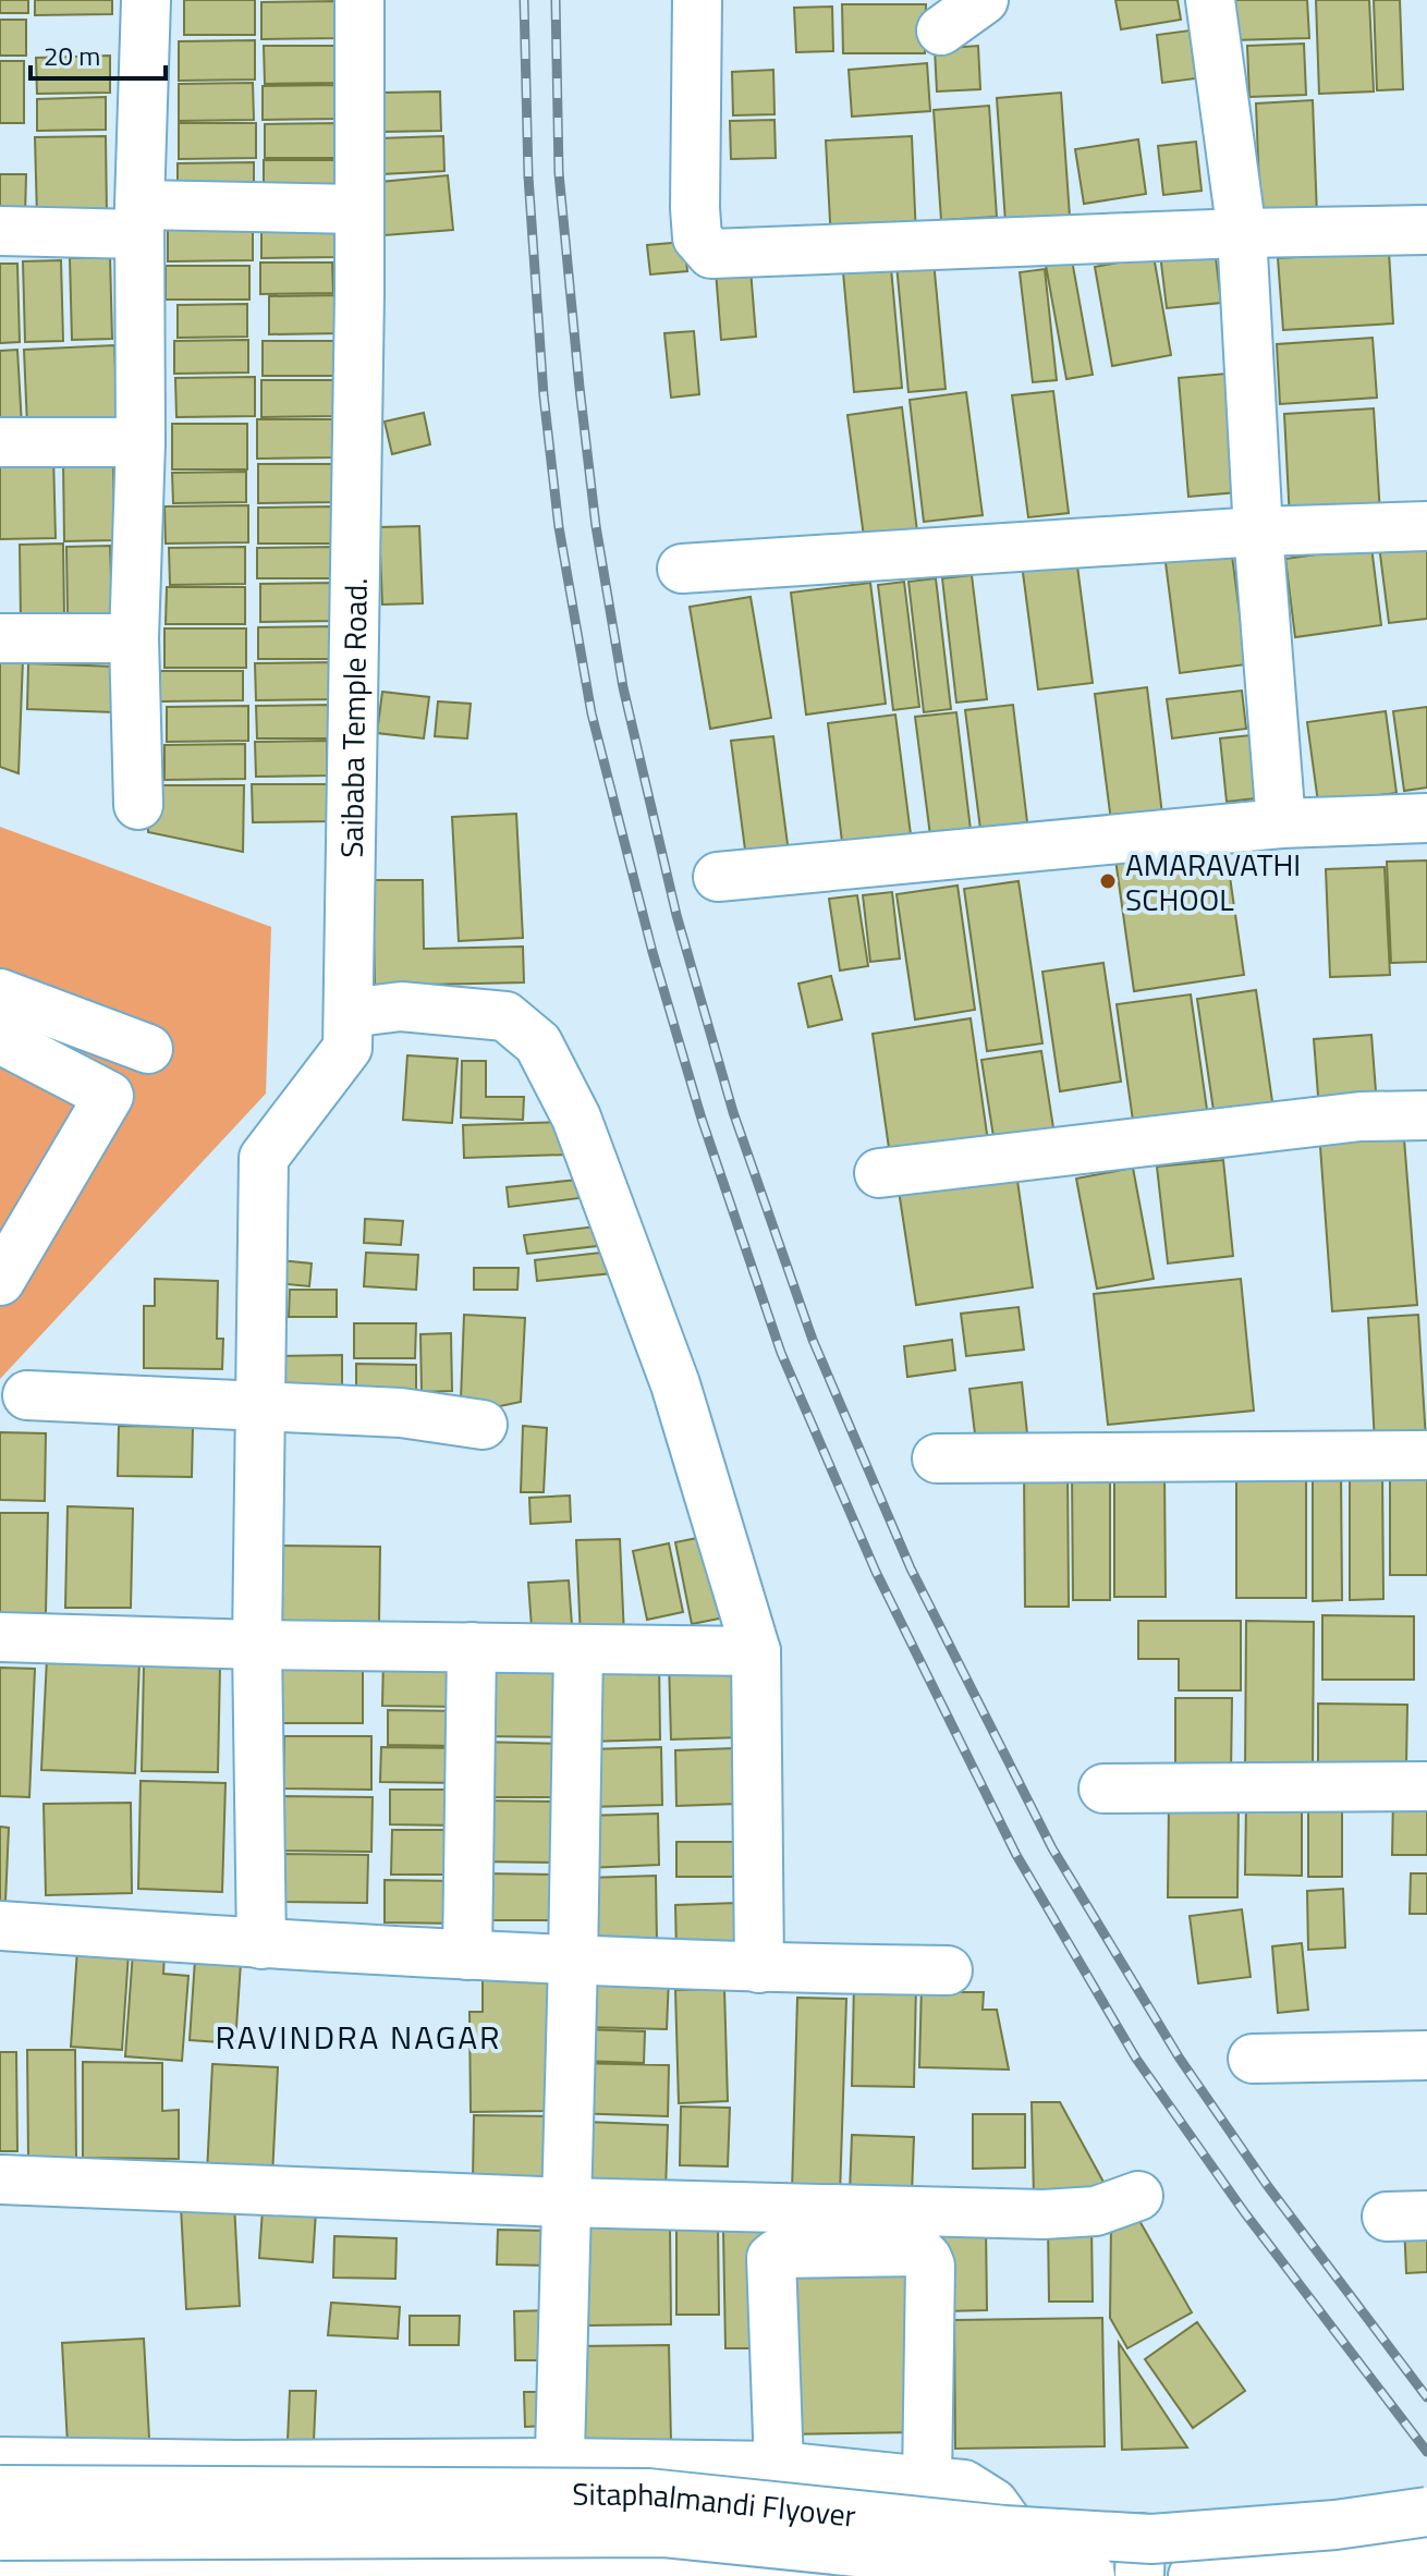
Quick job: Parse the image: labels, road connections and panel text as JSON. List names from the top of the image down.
{
  "streets": {
    "street": ["Saibaba Temple Road.", "Sitaphalmandi Flyover"]
  },
  "districts": ["RAVINDRA NAGAR"],
  "places": ["AMARAVATHI SCHOOL"],
  "scale_bar": "20 m"
}
